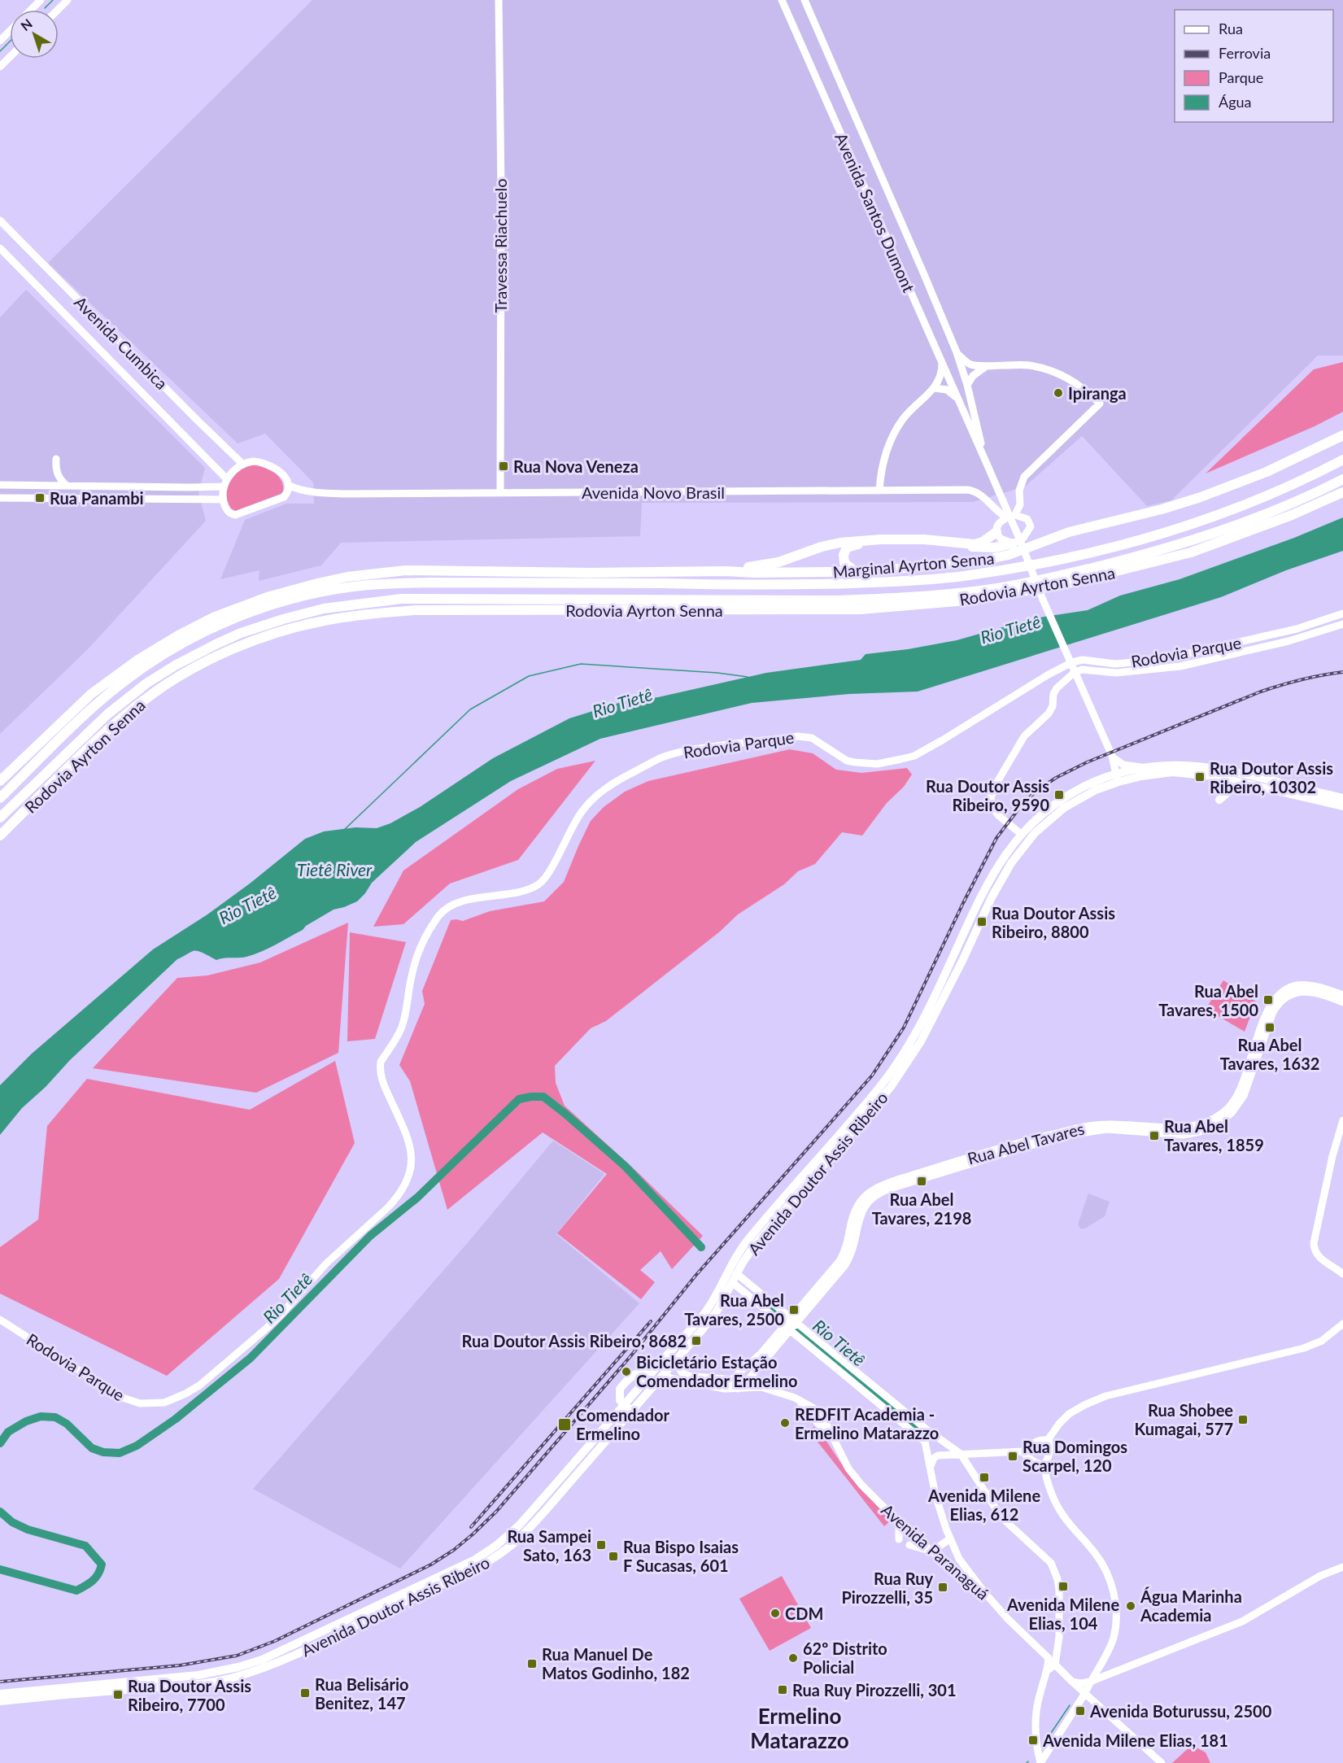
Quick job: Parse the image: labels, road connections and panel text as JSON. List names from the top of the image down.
{
  "streets": {
    "highway": ["Marginal Ayrton Senna", "Rodovia Ayrton Senna"],
    "main road": ["Avenida Doutor Assis Ribeiro"],
    "street": [
      "Avenida Santos Dumont",
      "Travessa Riachuelo",
      "Avenida Cumbica",
      "Avenida Novo Brasil",
      "Rodovia Parque",
      "Rua Abel Tavares",
      "Avenida Paranaguá"
    ]
  },
  "crossings": [
    ["Travessa Riachuelo", "Avenida Novo Brasil"],
    ["Avenida Cumbica", "Avenida Novo Brasil"],
    ["Rua Abel Tavares", "Avenida Paranaguá"],
    ["Avenida Doutor Assis Ribeiro", "Avenida Paranaguá"]
  ],
  "districts": ["Ermelino Matarazzo"],
  "water": ["Rio Tietê", "Tietê River"],
  "places": {
    "other": [
      "Ipiranga",
      "Bicicletário Estação Comendador Ermelino",
      "REDFIT Academia - Ermelino Matarazzo",
      "Água Marinha Academia",
      "CDM",
      "62º Distrito Policial"
    ],
    "transit": [
      "Rua Nova Veneza",
      "Rua Panambi",
      "Rua Doutor Assis Ribeiro, 10302",
      "Rua Doutor Assis Ribeiro, 9590",
      "Rua Doutor Assis Ribeiro, 8800",
      "Rua Abel Tavares, 1500",
      "Rua Abel Tavares, 1632",
      "Rua Abel Tavares, 1859",
      "Rua Abel Tavares, 2198",
      "Rua Abel Tavares, 2500",
      "Rua Doutor Assis Ribeiro, 8682",
      "Rua Shobee Kumagai, 577",
      "Comendador Ermelino",
      "Rua Domingos Scarpel, 120",
      "Avenida Milene Elias, 612",
      "Rua Sampei Sato, 163",
      "Rua Bispo Isaias F Sucasas, 601",
      "Avenida Milene Elias, 104",
      "Rua Ruy Pirozzelli, 35",
      "Rua Manuel De Matos Godinho, 182",
      "Rua Ruy Pirozzelli, 301",
      "Rua Belisário Benitez, 147",
      "Rua Doutor Assis Ribeiro, 7700",
      "Avenida Boturussu, 2500",
      "Avenida Milene Elias, 181"
    ]
  },
  "legend": [
    "Rua",
    "Ferrovia",
    "Parque",
    "Água"
  ],
  "north": "top left"
}
